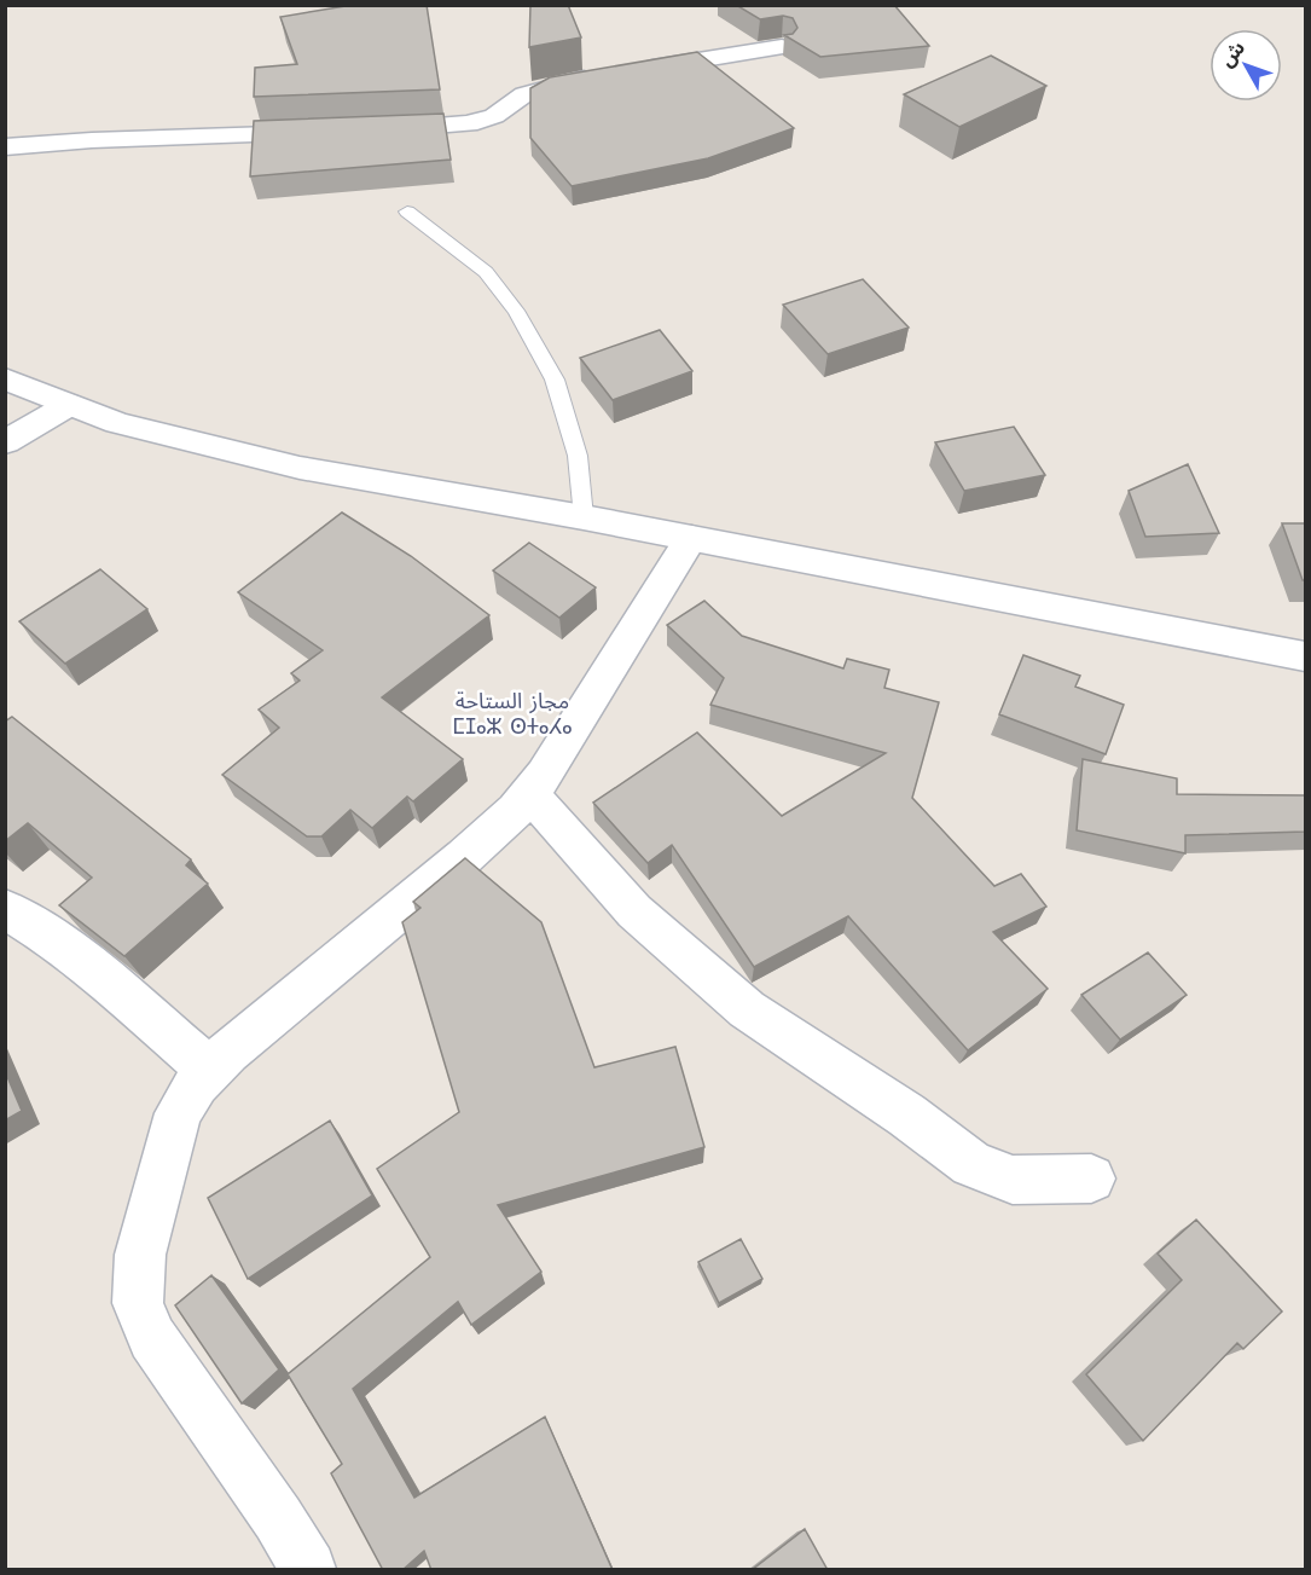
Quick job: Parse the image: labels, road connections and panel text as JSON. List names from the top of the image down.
{
  "districts": ["مجاز الستاحة ⵎⵊⴰⵣ ⵙⵜⴰⵃⴰ"],
  "north": "top left"
}
